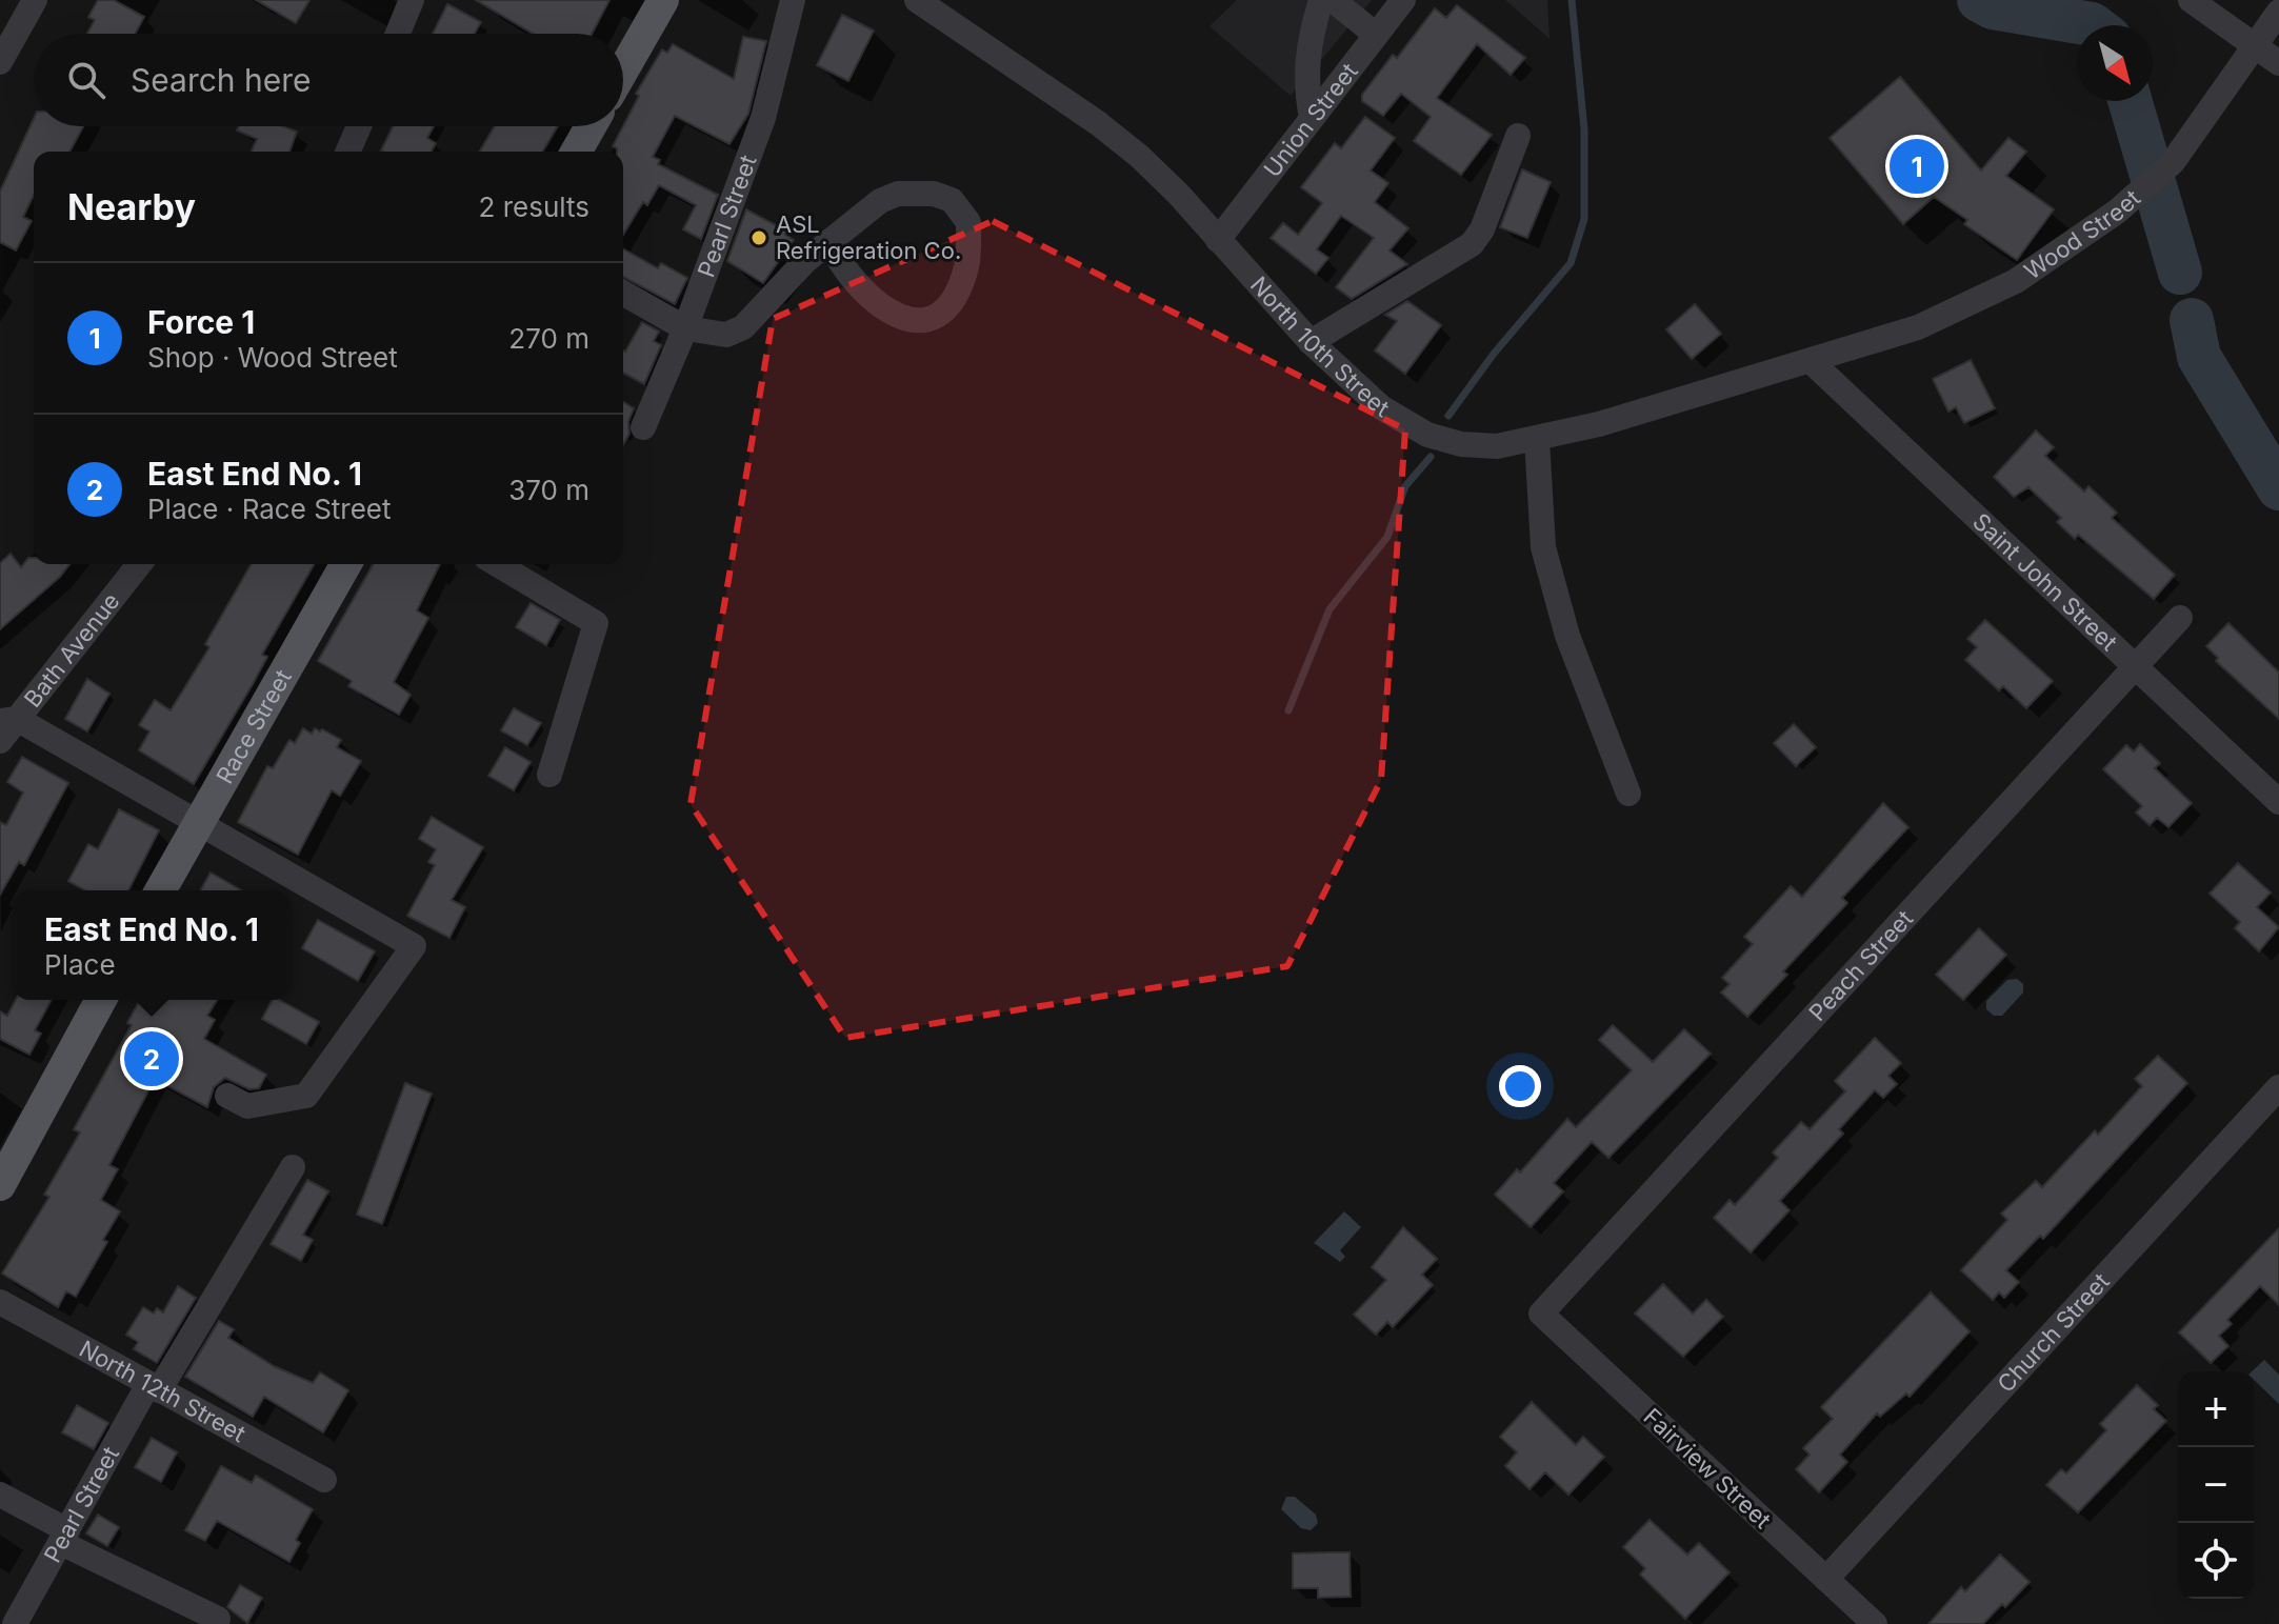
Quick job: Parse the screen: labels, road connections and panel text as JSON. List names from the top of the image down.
{
  "streets": {
    "main road": ["Race Street"],
    "street": [
      "Union Street",
      "Pearl Street",
      "Wood Street",
      "North 10th Street",
      "Saint John Street",
      "Bath Avenue",
      "Peach Street",
      "Church Street",
      "North 12th Street",
      "Fairview Street"
    ]
  },
  "crossings": [
    ["Union Street", "North 10th Street"],
    ["Pearl Street", "North 12th Street"],
    ["Wood Street", "North 10th Street"],
    ["Wood Street", "Saint John Street"],
    ["North 10th Street", "Saint John Street"],
    ["Saint John Street", "Peach Street"],
    ["Peach Street", "Fairview Street"],
    ["Church Street", "Fairview Street"]
  ],
  "places": ["ASL Refrigeration Co."],
  "north": "bottom right",
  "page": {
    "search": "Search here",
    "pins": ["1", "2"],
    "heading": ["Nearby", "2 results"],
    "list": [
      {
        "mark": "1",
        "name": "Force 1",
        "note": "Shop · Wood Street",
        "value": "270 m"
      },
      {
        "mark": "2",
        "name": "East End No. 1",
        "note": "Place · Race Street",
        "value": "370 m"
      }
    ],
    "popup": ["East End No. 1", "Place"],
    "map_buttons": ["+", "−"]
  }
}
